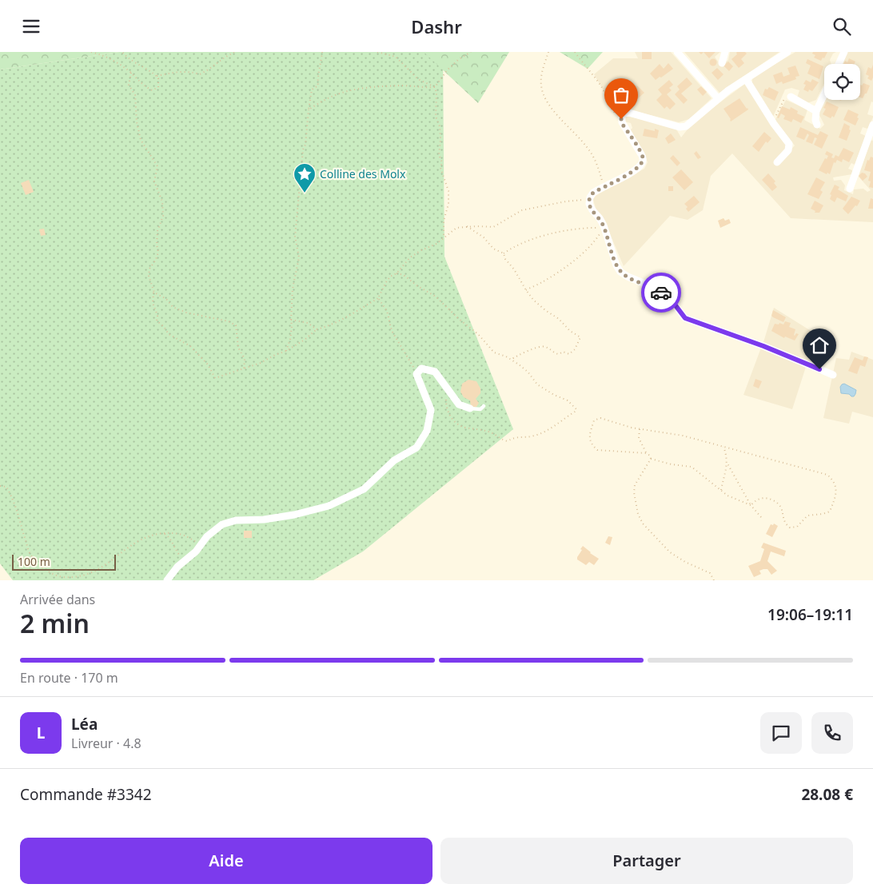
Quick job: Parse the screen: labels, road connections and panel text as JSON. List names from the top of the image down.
{
  "places": {
    "place": ["Colline des Molx"]
  },
  "scale_bar": "100 m",
  "page": {
    "header": "Dashr",
    "scale": "100 m",
    "heading": ["2 min", "Arrivée dans", "19:06–19:11"],
    "panel": [
      "Léa",
      "Livreur · 4.8",
      "Commande #3342",
      "28.08 €"
    ],
    "bar": "En route · 170 m",
    "round": "L",
    "buttons": ["Aide", "Partager"]
  }
}
